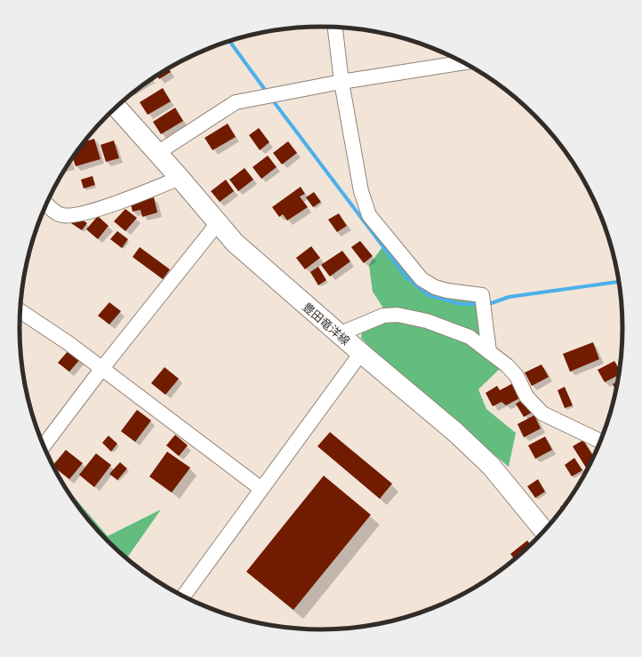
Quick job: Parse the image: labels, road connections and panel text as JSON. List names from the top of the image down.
{
  "streets": {
    "main road": ["豊田竜洋線"]
  }
}
